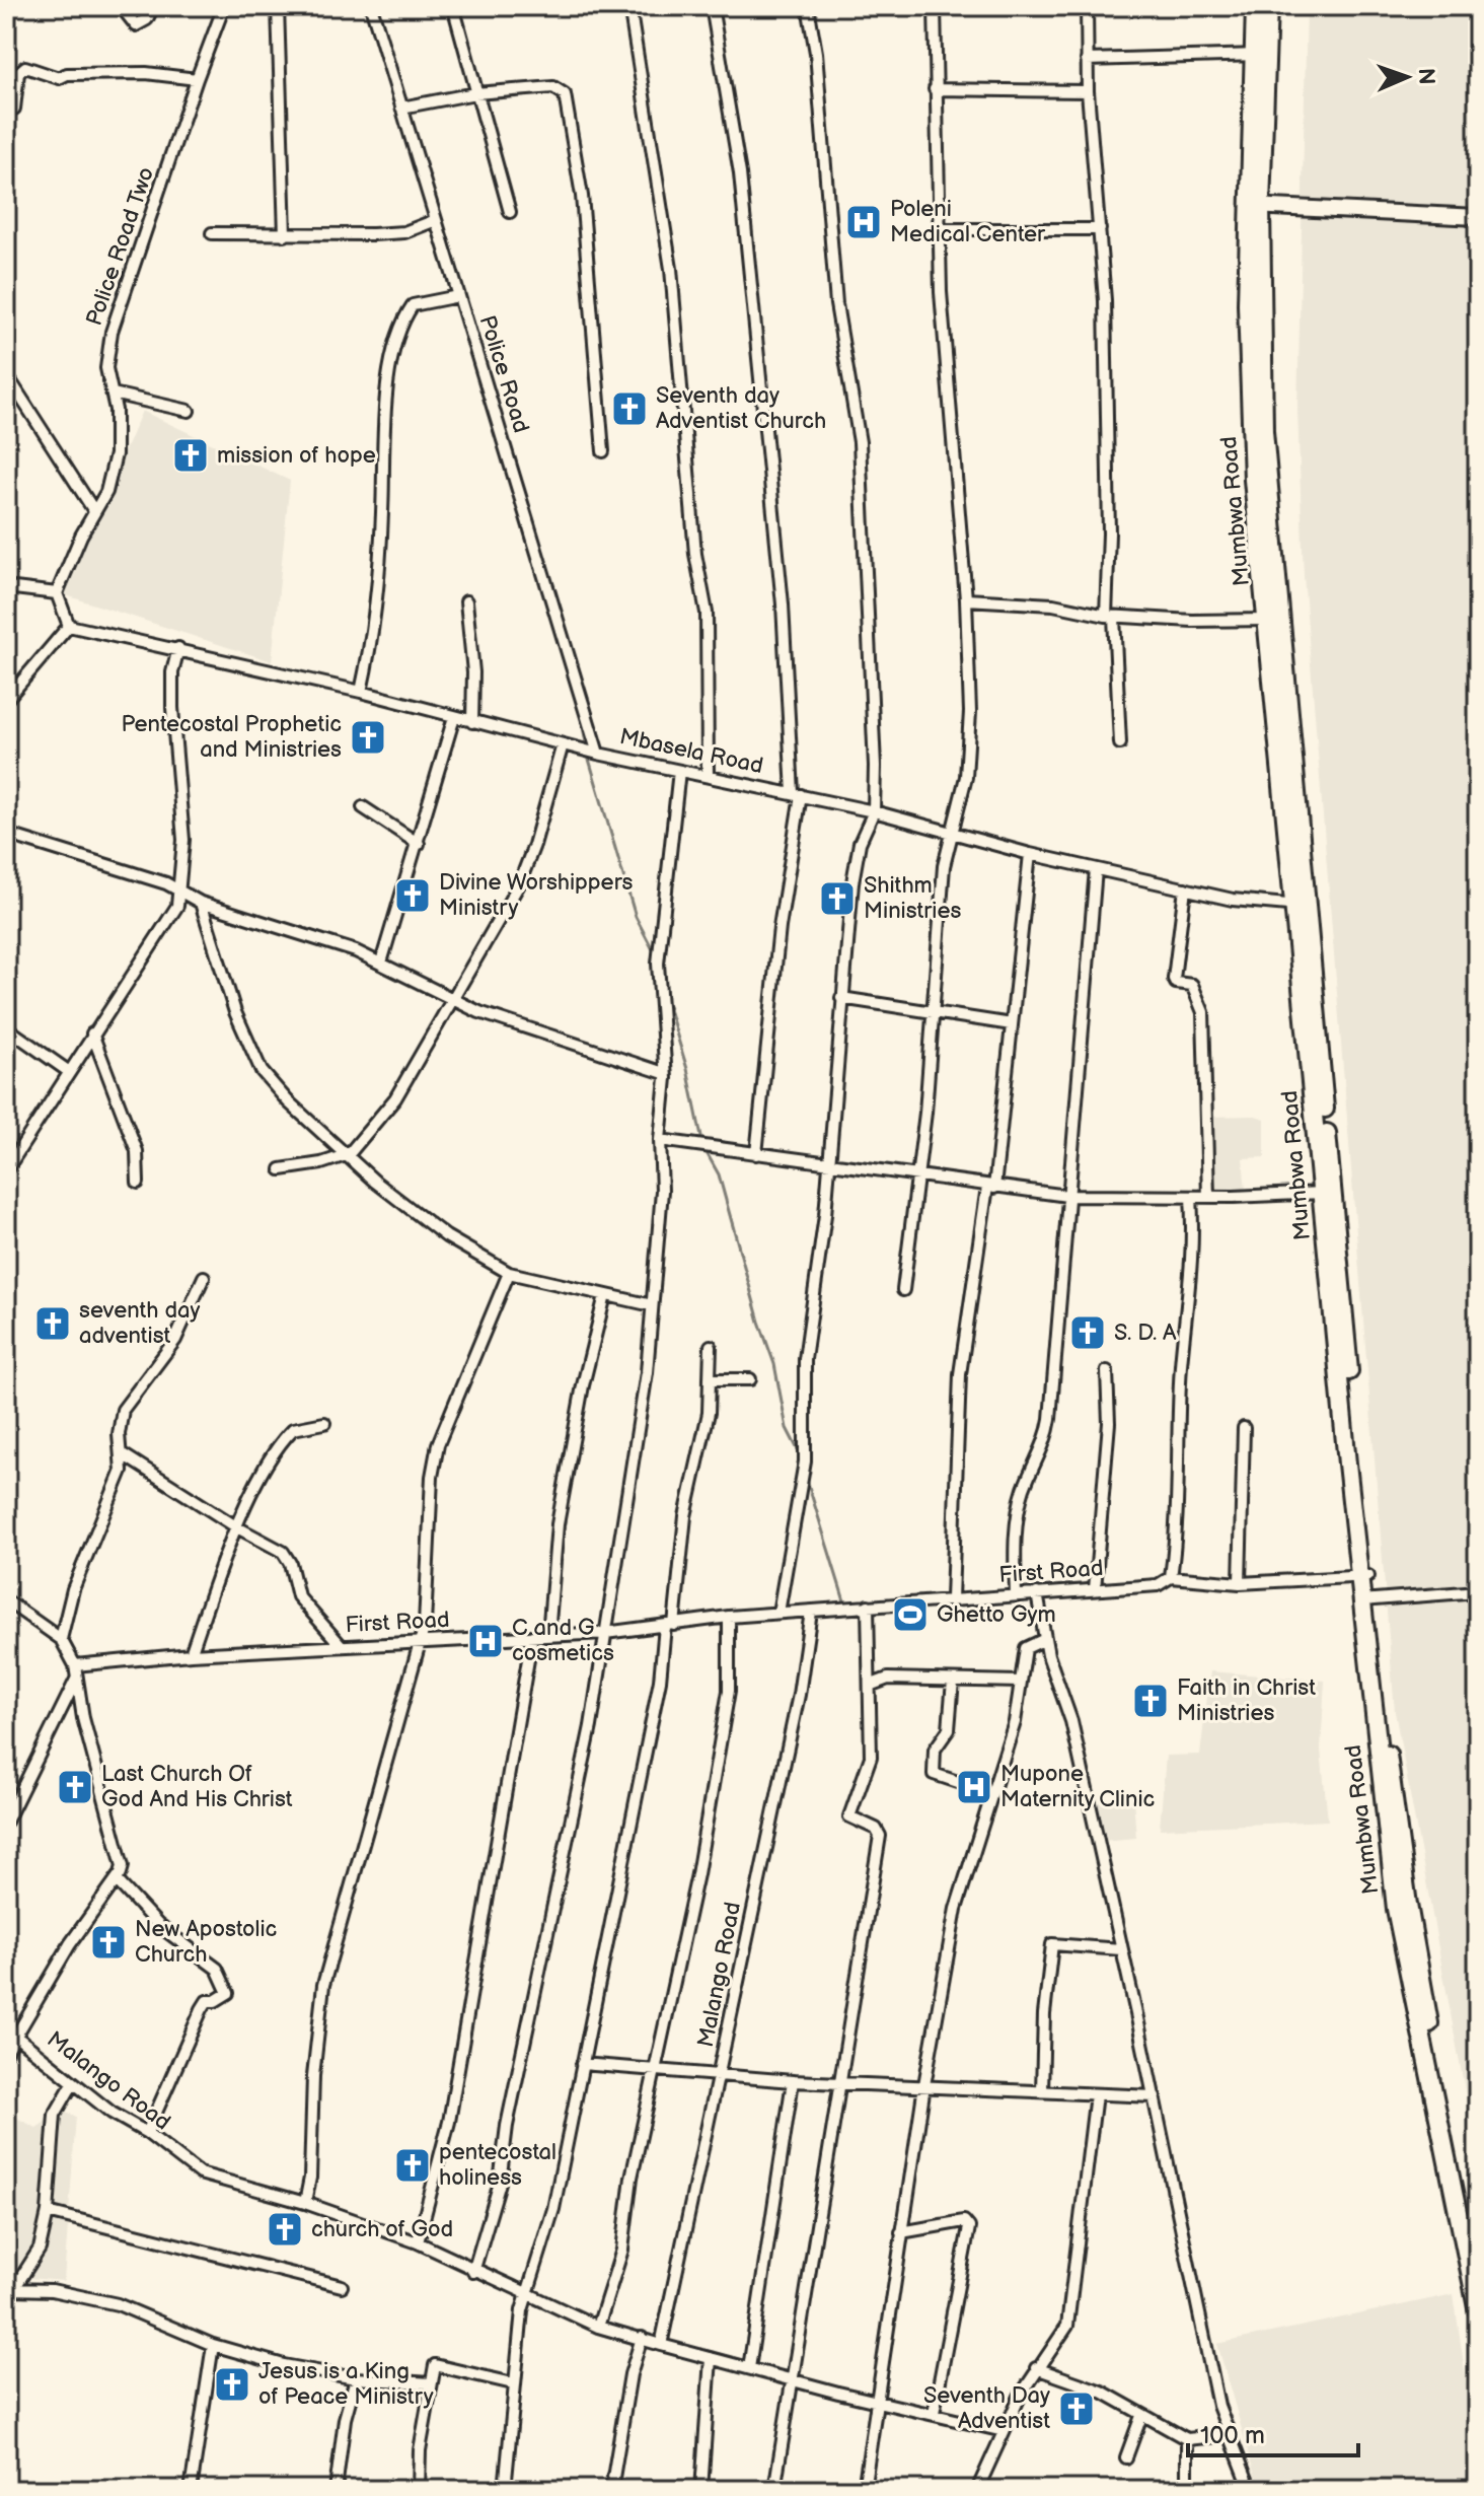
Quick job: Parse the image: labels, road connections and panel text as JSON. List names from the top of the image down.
{
  "streets": {
    "main road": ["Mumbwa Road"],
    "street": [
      "Police Road Two",
      "Police Road",
      "Mbasela Road",
      "First Road",
      "Malango Road"
    ]
  },
  "crossings": [
    ["Police Road", "Mbasela Road"],
    ["Mumbwa Road", "Mbasela Road"],
    ["Mumbwa Road", "First Road"],
    ["First Road", "Malango Road"]
  ],
  "places": {
    "hospital": ["Poleni Medical Center", "C and G cosmetics", "Mupone Maternity Clinic"],
    "church": [
      "Seventh day Adventist Church",
      "mission of hope",
      "Pentecostal Prophetic and Ministries",
      "Divine Worshippers Ministry",
      "Shithm Ministries",
      "seventh day adventist",
      "S. D. A",
      "Faith in Christ Ministries",
      "Last Church Of God And His Christ",
      "New Apostolic Church",
      "pentecostal holiness",
      "church of God",
      "Jesus is a King of Peace Ministry",
      "Seventh Day Adventist"
    ],
    "sports": ["Ghetto Gym"]
  },
  "scale_bar": "100 m",
  "north": "right"
}
